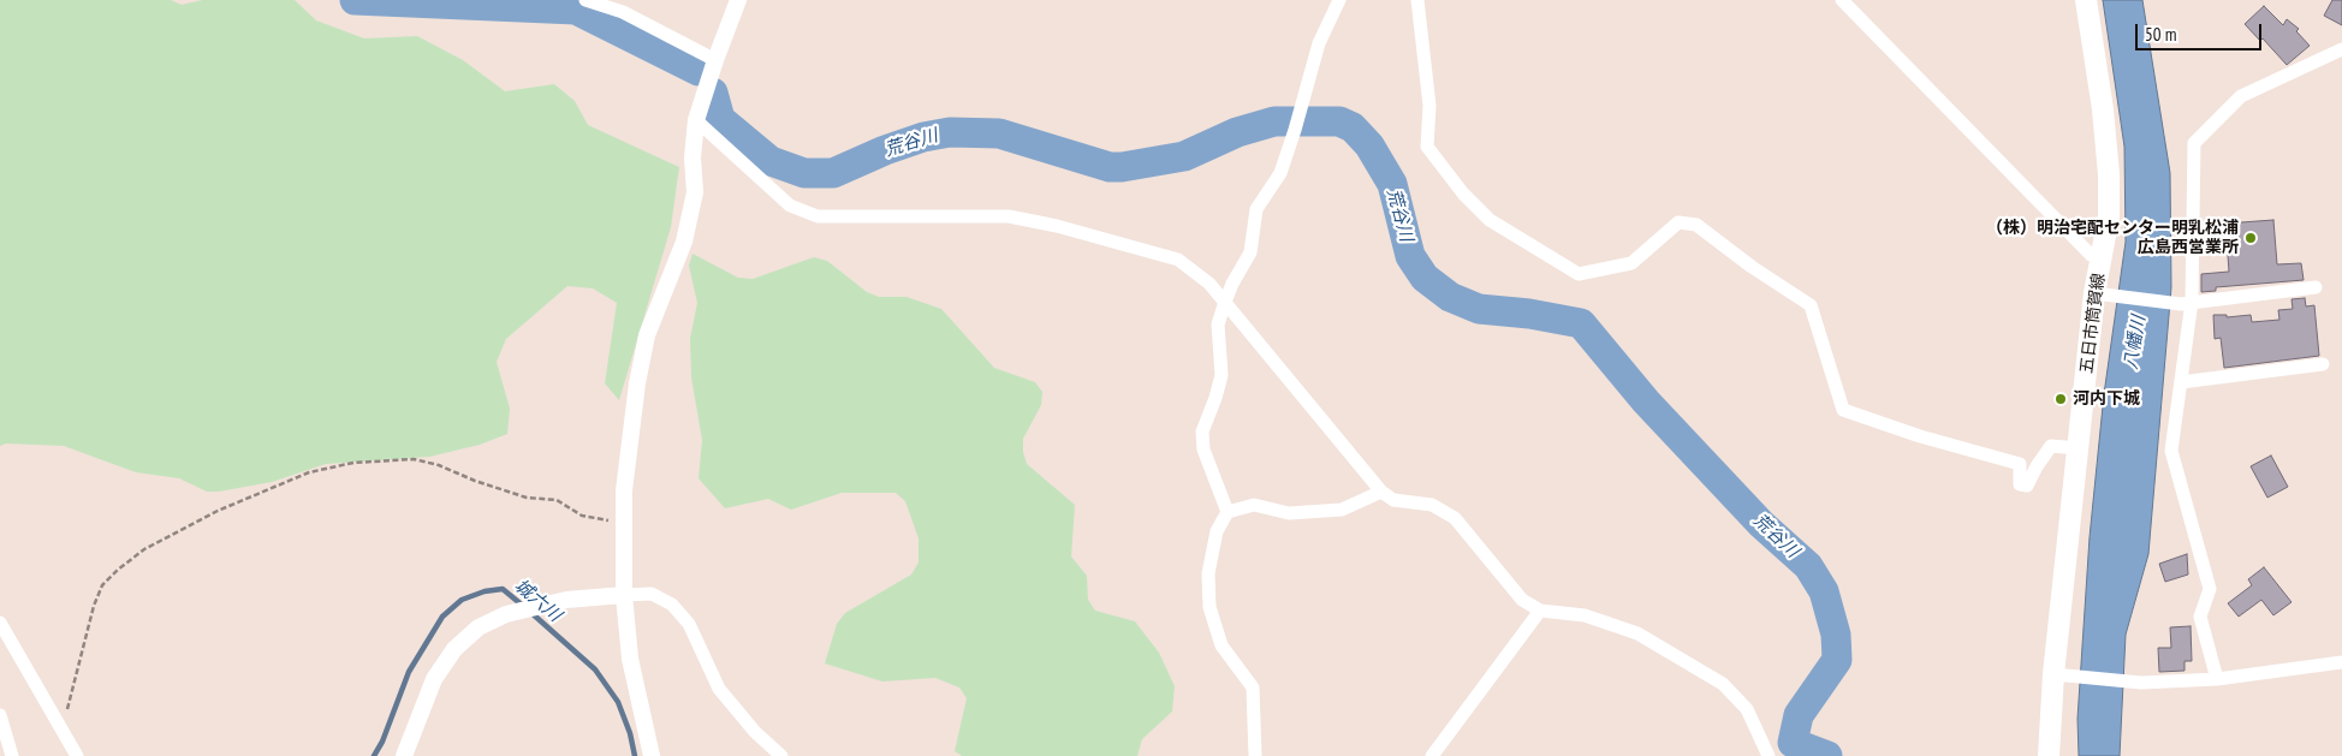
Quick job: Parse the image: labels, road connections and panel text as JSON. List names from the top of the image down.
{
  "streets": {
    "main road": ["五日市筒賀線"]
  },
  "water": ["荒谷川", "八幡川", "城六川"],
  "places": ["（株）明治宅配センター明乳松浦 広島西営業所", "河内下城"],
  "scale_bar": "50 m"
}
